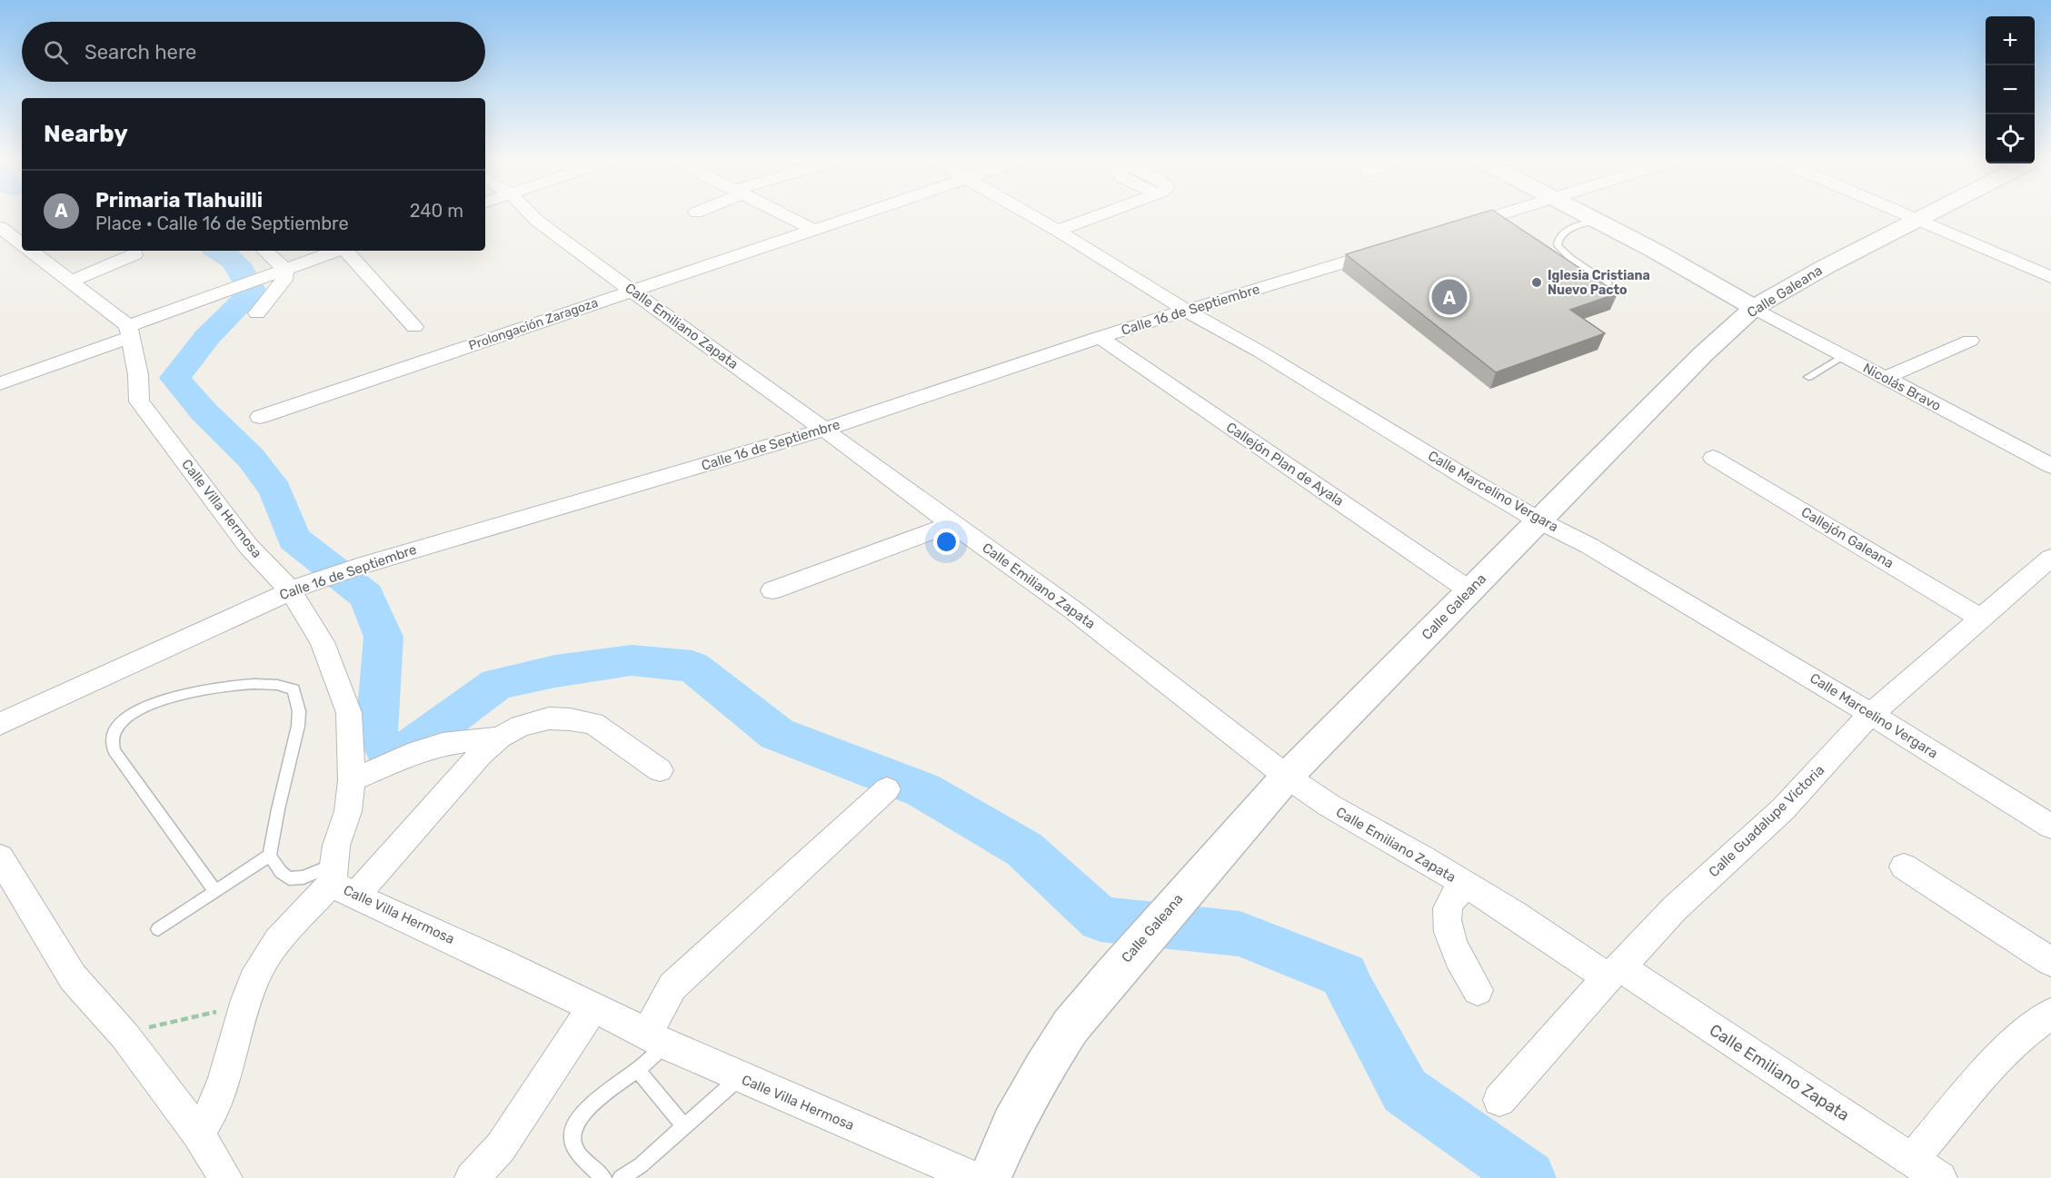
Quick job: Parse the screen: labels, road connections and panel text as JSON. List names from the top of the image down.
{
  "streets": {
    "main road": ["Calle Galeana"],
    "street": [
      "Calle 16 de Septiembre",
      "Prolongación Zaragoza",
      "Calle Emiliano Zapata",
      "Nicolás Bravo",
      "Callejón Plan de Ayala",
      "Calle Marcelino Vergara",
      "Calle Villa Hermosa",
      "Callejón Galeana",
      "Calle Guadalupe Victoria"
    ]
  },
  "crossings": [
    ["Calle Galeana", "Calle Emiliano Zapata"],
    ["Calle Galeana", "Nicolás Bravo"],
    ["Calle Galeana", "Callejón Plan de Ayala"],
    ["Calle Galeana", "Calle Marcelino Vergara"],
    ["Calle 16 de Septiembre", "Calle Emiliano Zapata"],
    ["Calle 16 de Septiembre", "Callejón Plan de Ayala"],
    ["Calle 16 de Septiembre", "Calle Marcelino Vergara"],
    ["Calle 16 de Septiembre", "Calle Villa Hermosa"],
    ["Prolongación Zaragoza", "Calle Emiliano Zapata"],
    ["Calle Emiliano Zapata", "Calle Guadalupe Victoria"],
    ["Calle Marcelino Vergara", "Calle Guadalupe Victoria"],
    ["Callejón Galeana", "Calle Guadalupe Victoria"]
  ],
  "places": ["Iglesia Cristiana Nuevo Pacto"],
  "page": {
    "map_buttons": ["+", "−"],
    "search": "Search here",
    "heading": "Nearby",
    "list": [
      {
        "mark": "A",
        "name": "Primaria Tlahuilli",
        "note": "Place · Calle 16 de Septiembre",
        "value": "240 m"
      }
    ],
    "pins": "A"
  }
}
